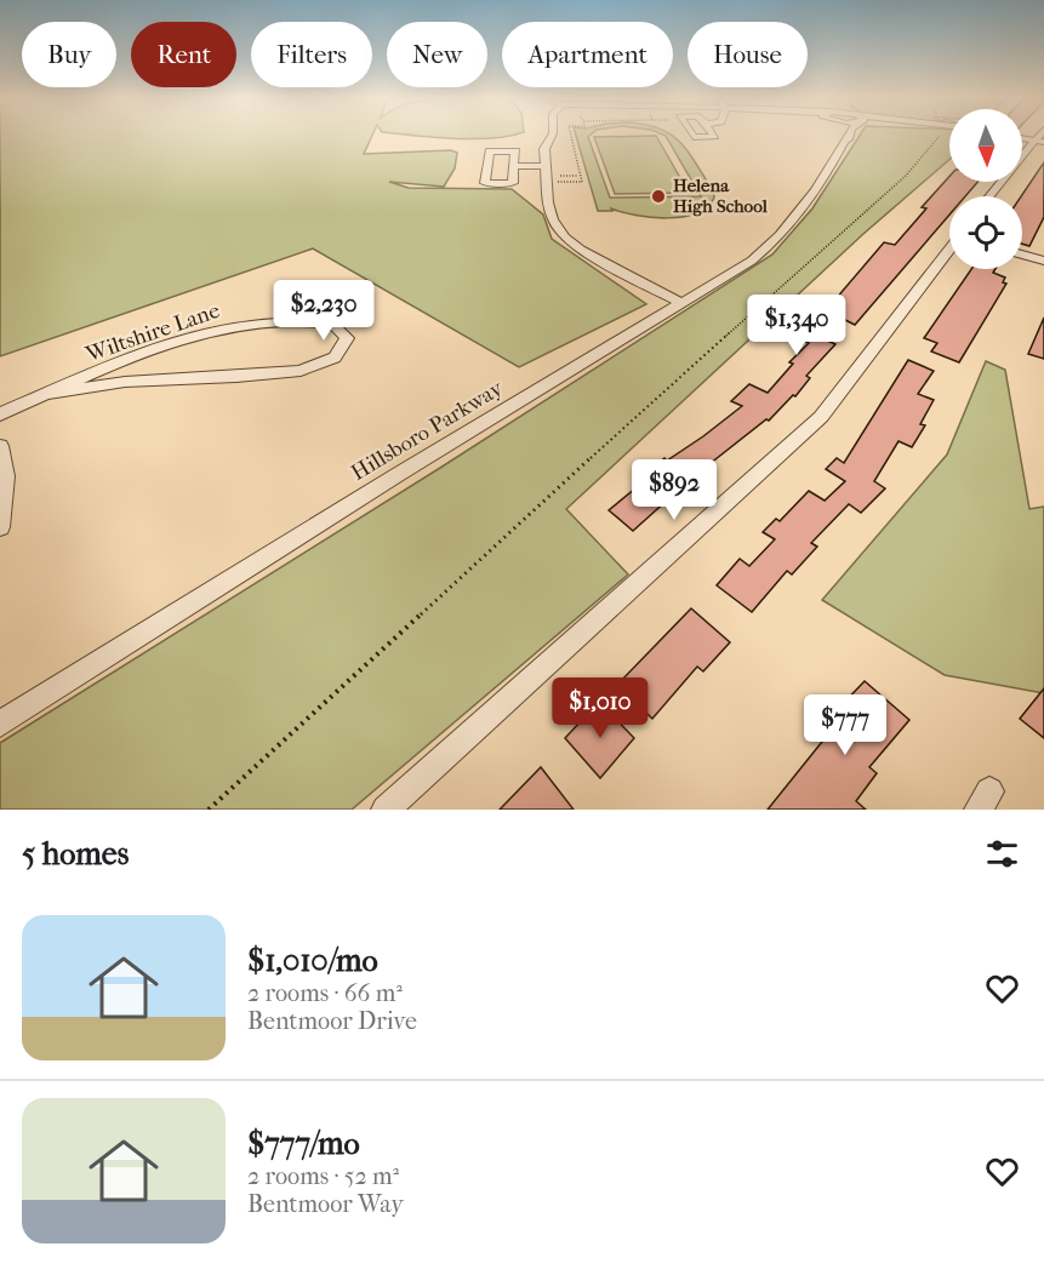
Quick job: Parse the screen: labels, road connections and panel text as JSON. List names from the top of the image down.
{
  "streets": {
    "street": ["Wiltshire Lane", "Hillsboro Parkway"]
  },
  "places": ["Helena High School"],
  "north": "bottom",
  "page": {
    "chip": [
      "Buy",
      "Rent",
      "Filters",
      "New",
      "Apartment",
      "House"
    ],
    "price": [
      "$2,230",
      "$1,340",
      "$892",
      "$1,010",
      "$777"
    ],
    "heading": "5 homes",
    "list": [
      {
        "name": "$1,010/mo",
        "note": "2 rooms · 66 m² · Bentmoor Drive"
      },
      {
        "name": "$777/mo",
        "note": "2 rooms · 52 m² · Bentmoor Way"
      }
    ]
  }
}
